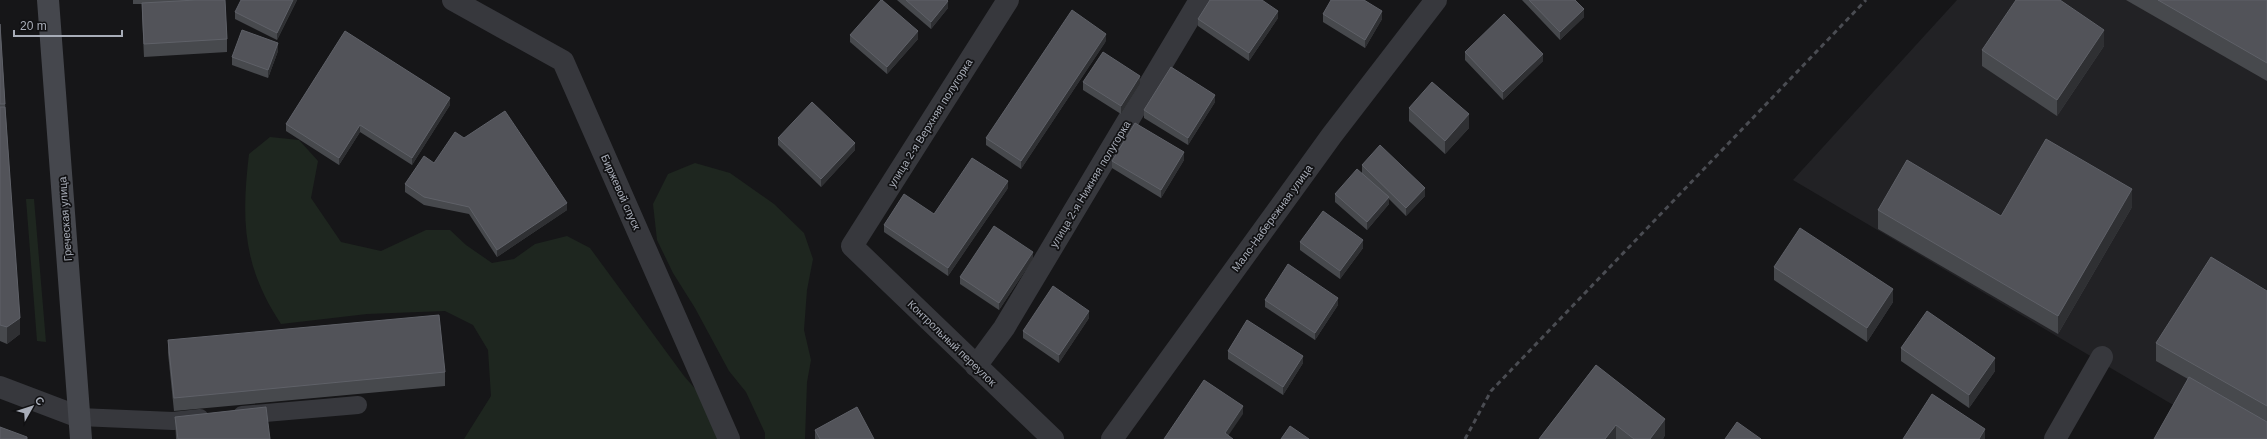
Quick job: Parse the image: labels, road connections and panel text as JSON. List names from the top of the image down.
{
  "streets": {
    "main road": ["Греческая улица"],
    "street": [
      "улица 2-я Верхняя полугорка",
      "улица 2-я Нижняя полугорка",
      "Биржевой спуск",
      "Мало-Набережная улица",
      "Контрольный переулок"
    ]
  },
  "crossings": [
    ["улица 2-я Верхняя полугорка", "Контрольный переулок"],
    ["улица 2-я Нижняя полугорка", "Контрольный переулок"]
  ],
  "scale_bar": "20 m",
  "north": "top right"
}
